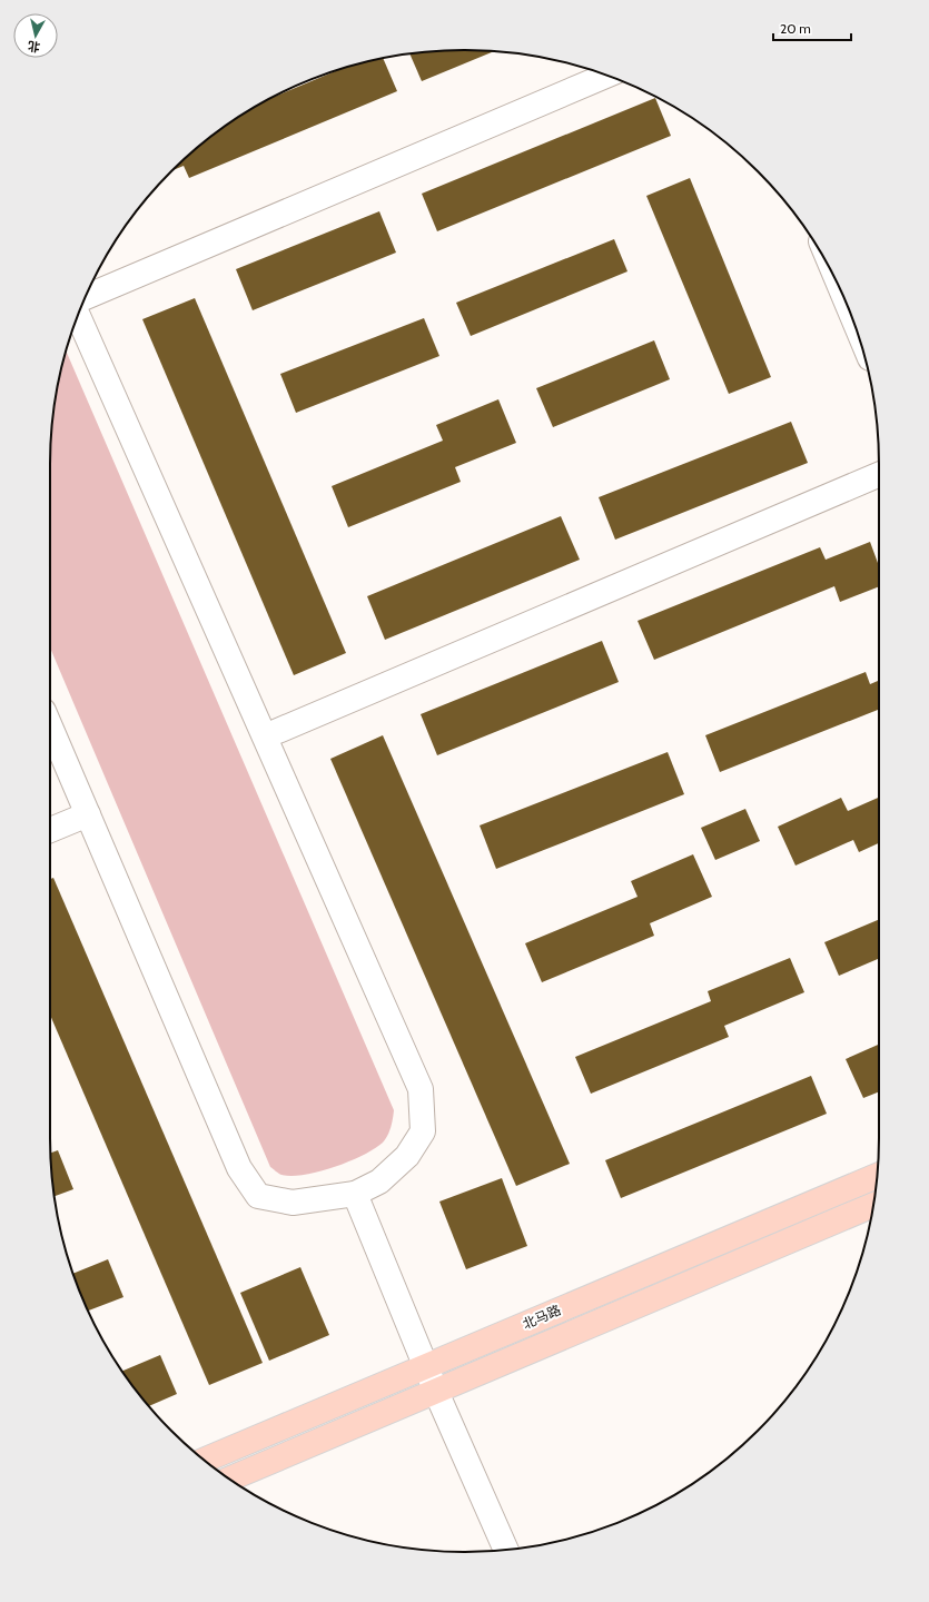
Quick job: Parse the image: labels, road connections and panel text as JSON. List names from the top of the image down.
{
  "streets": {
    "main road": ["北马路"]
  },
  "scale_bar": "20 m",
  "north": "bottom"
}
